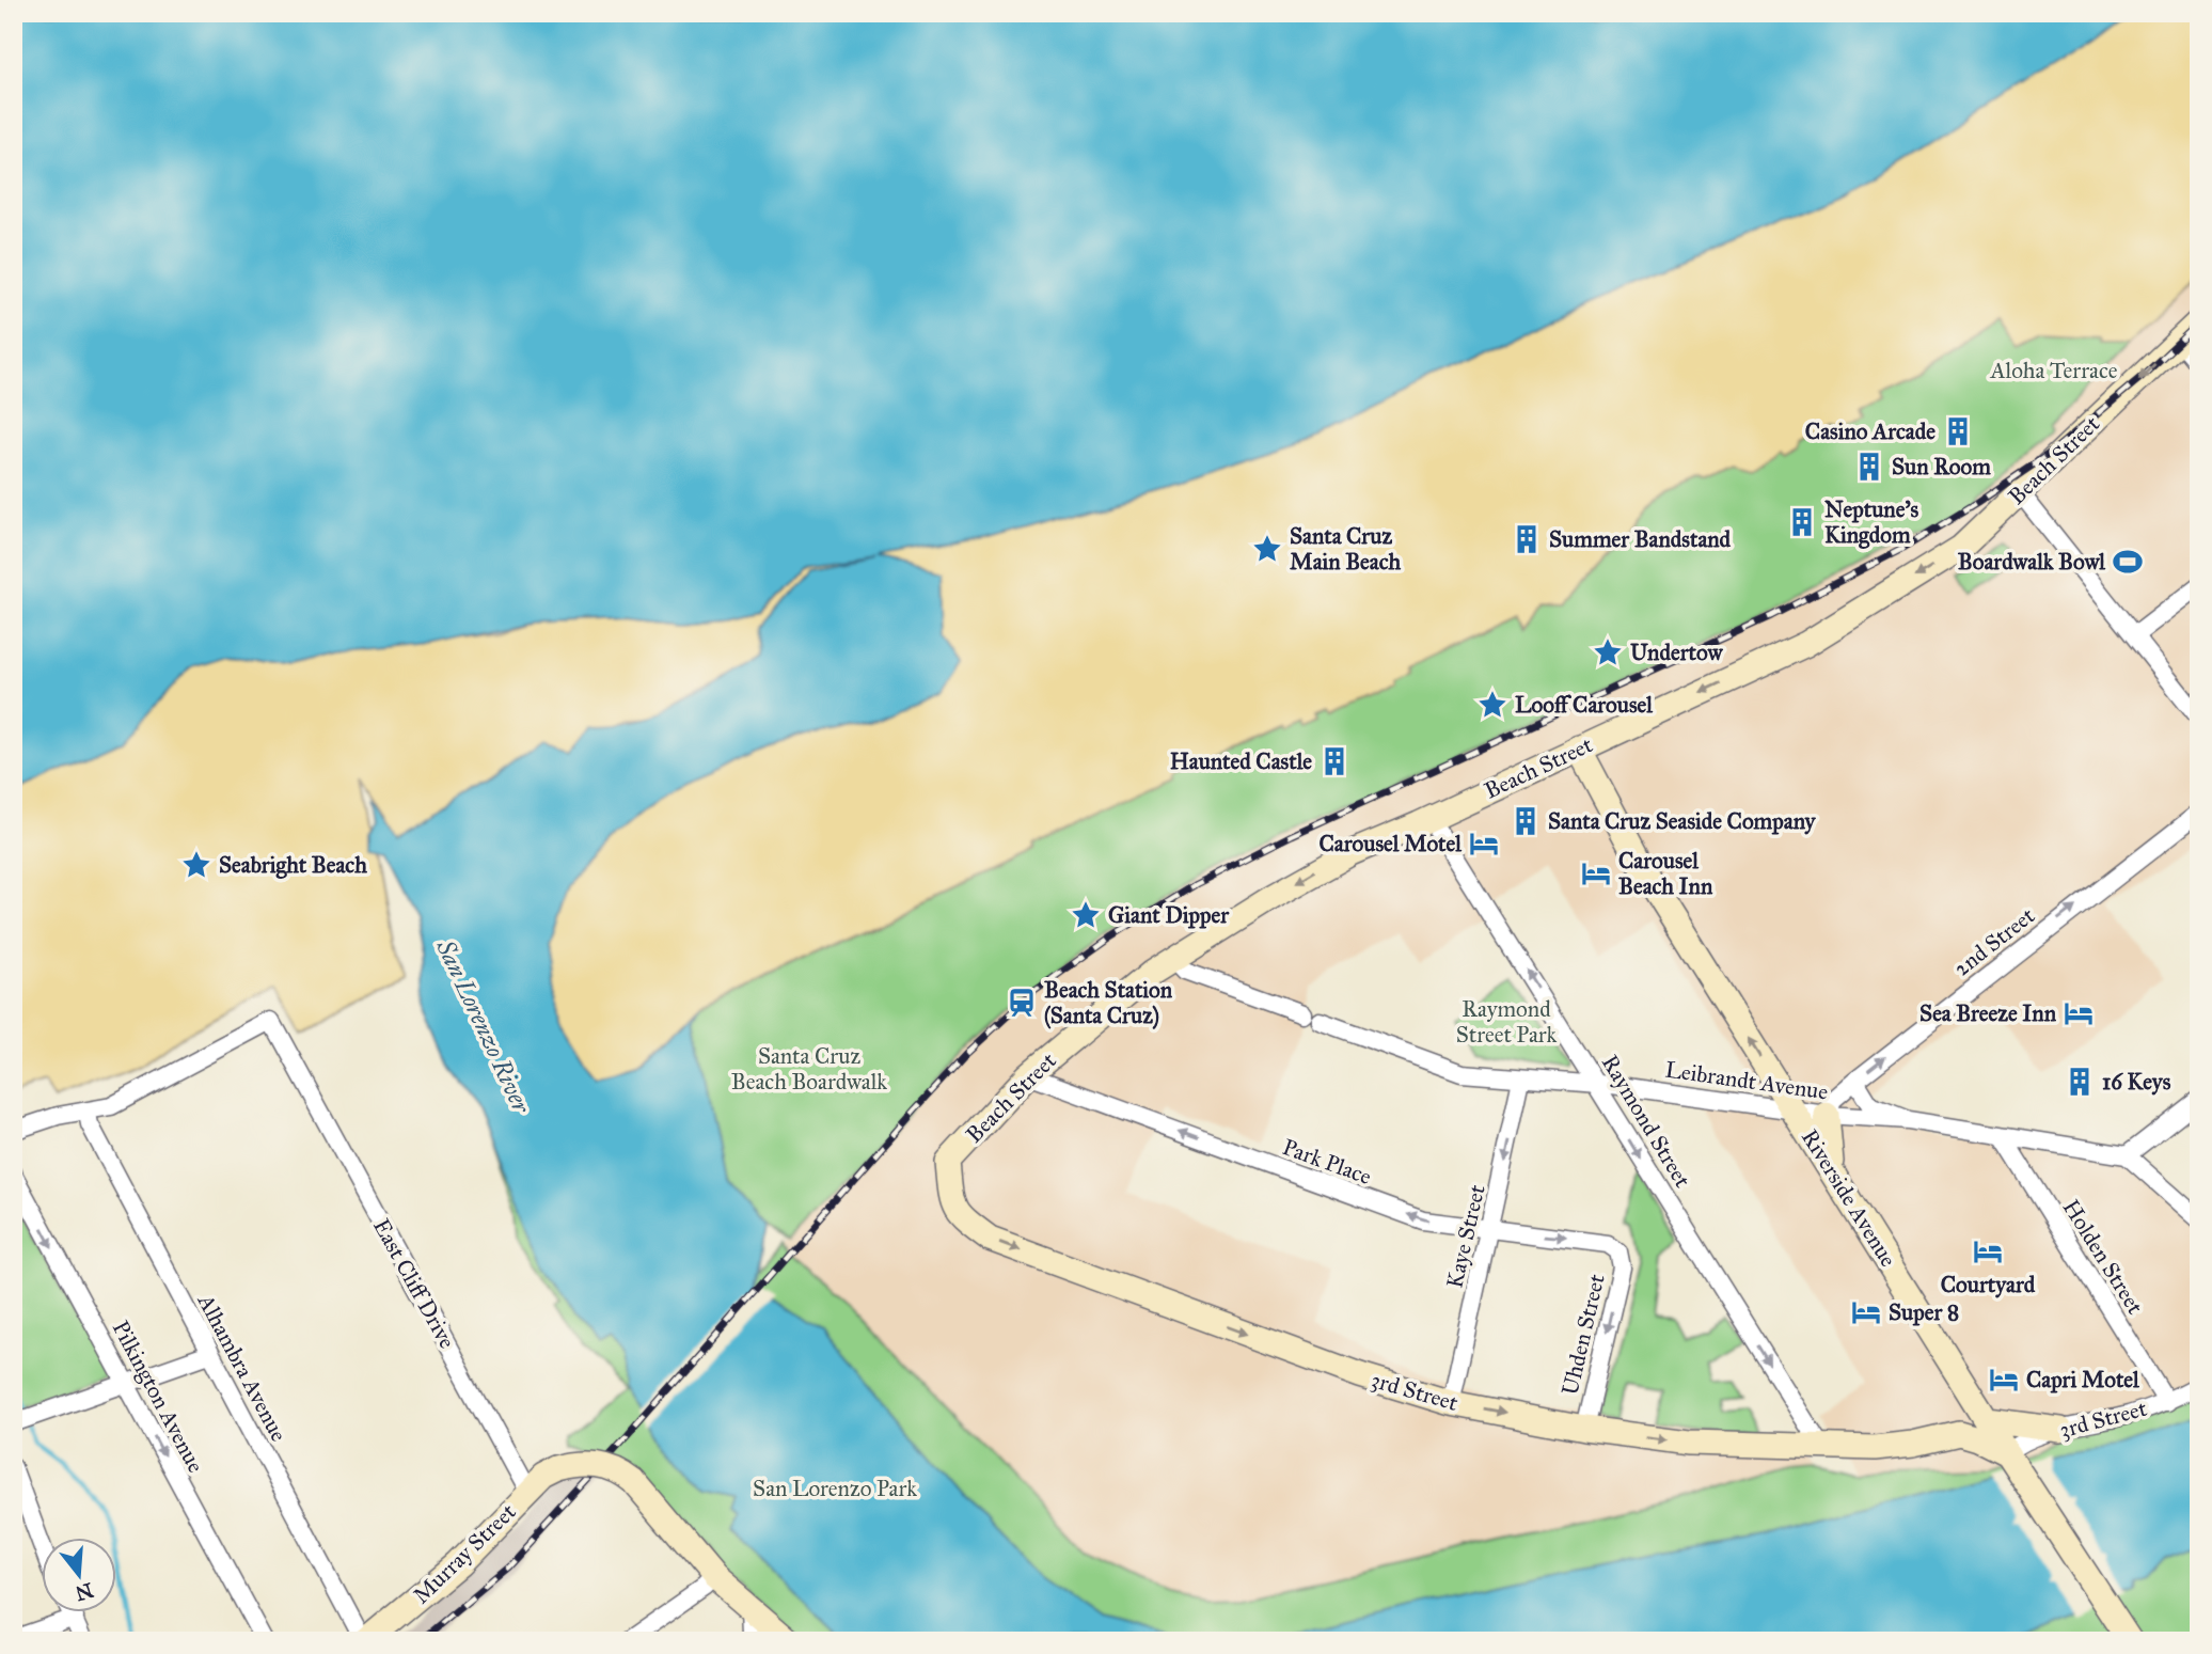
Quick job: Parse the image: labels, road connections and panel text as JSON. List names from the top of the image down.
{
  "streets": {
    "street": [
      "Beach Street",
      "2nd Street",
      "Leibrandt Avenue",
      "Raymond Street",
      "Park Place",
      "Riverside Avenue",
      "Kaye Street",
      "Holden Street",
      "East Cliff Drive",
      "Uhden Street",
      "Alhambra Avenue",
      "3rd Street",
      "Pilkington Avenue",
      "Murray Street"
    ]
  },
  "crossings": [
    ["Beach Street", "Raymond Street"],
    ["Beach Street", "Park Place"],
    ["Beach Street", "Riverside Avenue"],
    ["Beach Street", "3rd Street"],
    ["2nd Street", "Leibrandt Avenue"],
    ["Leibrandt Avenue", "Raymond Street"],
    ["Leibrandt Avenue", "Riverside Avenue"],
    ["Leibrandt Avenue", "Kaye Street"],
    ["Leibrandt Avenue", "Holden Street"],
    ["Raymond Street", "3rd Street"],
    ["Park Place", "Kaye Street"],
    ["Park Place", "Uhden Street"],
    ["Riverside Avenue", "3rd Street"],
    ["Kaye Street", "3rd Street"],
    ["Holden Street", "3rd Street"],
    ["East Cliff Drive", "Alhambra Avenue"],
    ["East Cliff Drive", "Murray Street"],
    ["Uhden Street", "3rd Street"],
    ["Alhambra Avenue", "Murray Street"]
  ],
  "one_way": [
    "Beach Street",
    "2nd Street",
    "Riverside Avenue",
    "Kaye Street",
    "Uhden Street",
    "3rd Street",
    "Pilkington Avenue"
  ],
  "water": ["San Lorenzo River"],
  "parks": [
    "Aloha Terrace",
    "Raymond Street Park",
    "Santa Cruz Beach Boardwalk",
    "San Lorenzo Park"
  ],
  "places": {
    "building": [
      "Casino Arcade",
      "Sun Room",
      "Neptune's Kingdom",
      "Summer Bandstand",
      "Haunted Castle",
      "Santa Cruz Seaside Company",
      "16 Keys"
    ],
    "place": [
      "Santa Cruz Main Beach",
      "Undertow",
      "Looff Carousel",
      "Seabright Beach",
      "Giant Dipper"
    ],
    "sports": ["Boardwalk Bowl"],
    "hotel": [
      "Carousel Motel",
      "Carousel Beach Inn",
      "Sea Breeze Inn",
      "Courtyard",
      "Super 8",
      "Capri Motel"
    ],
    "station": ["Beach Station (Santa Cruz)"]
  },
  "north": "bottom"
}
